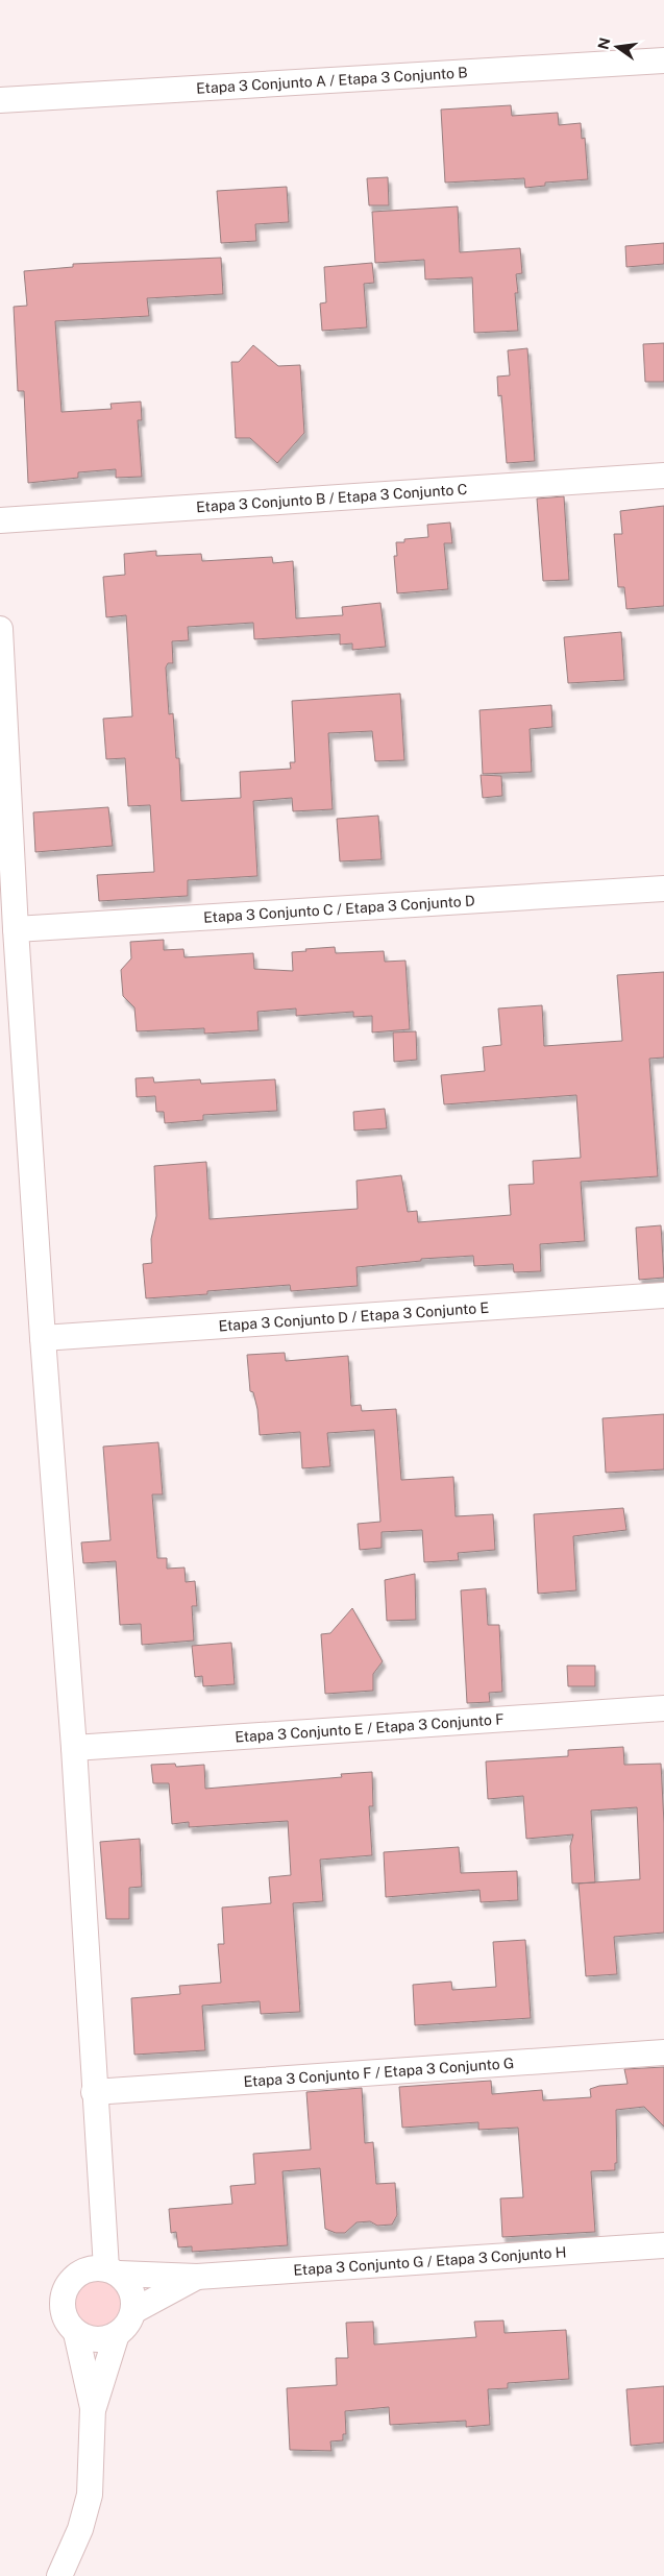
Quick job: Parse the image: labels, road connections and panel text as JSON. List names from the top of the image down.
{
  "streets": {
    "street": [
      "Etapa 3 Conjunto A / Etapa 3 Conjunto B",
      "Etapa 3 Conjunto B / Etapa 3 Conjunto C",
      "Etapa 3 Conjunto C / Etapa 3 Conjunto D",
      "Etapa 3 Conjunto D / Etapa 3 Conjunto E",
      "Etapa 3 Conjunto E / Etapa 3 Conjunto F",
      "Etapa 3 Conjunto F / Etapa 3 Conjunto G",
      "Etapa 3 Conjunto G / Etapa 3 Conjunto H"
    ]
  },
  "north": "left"
}
